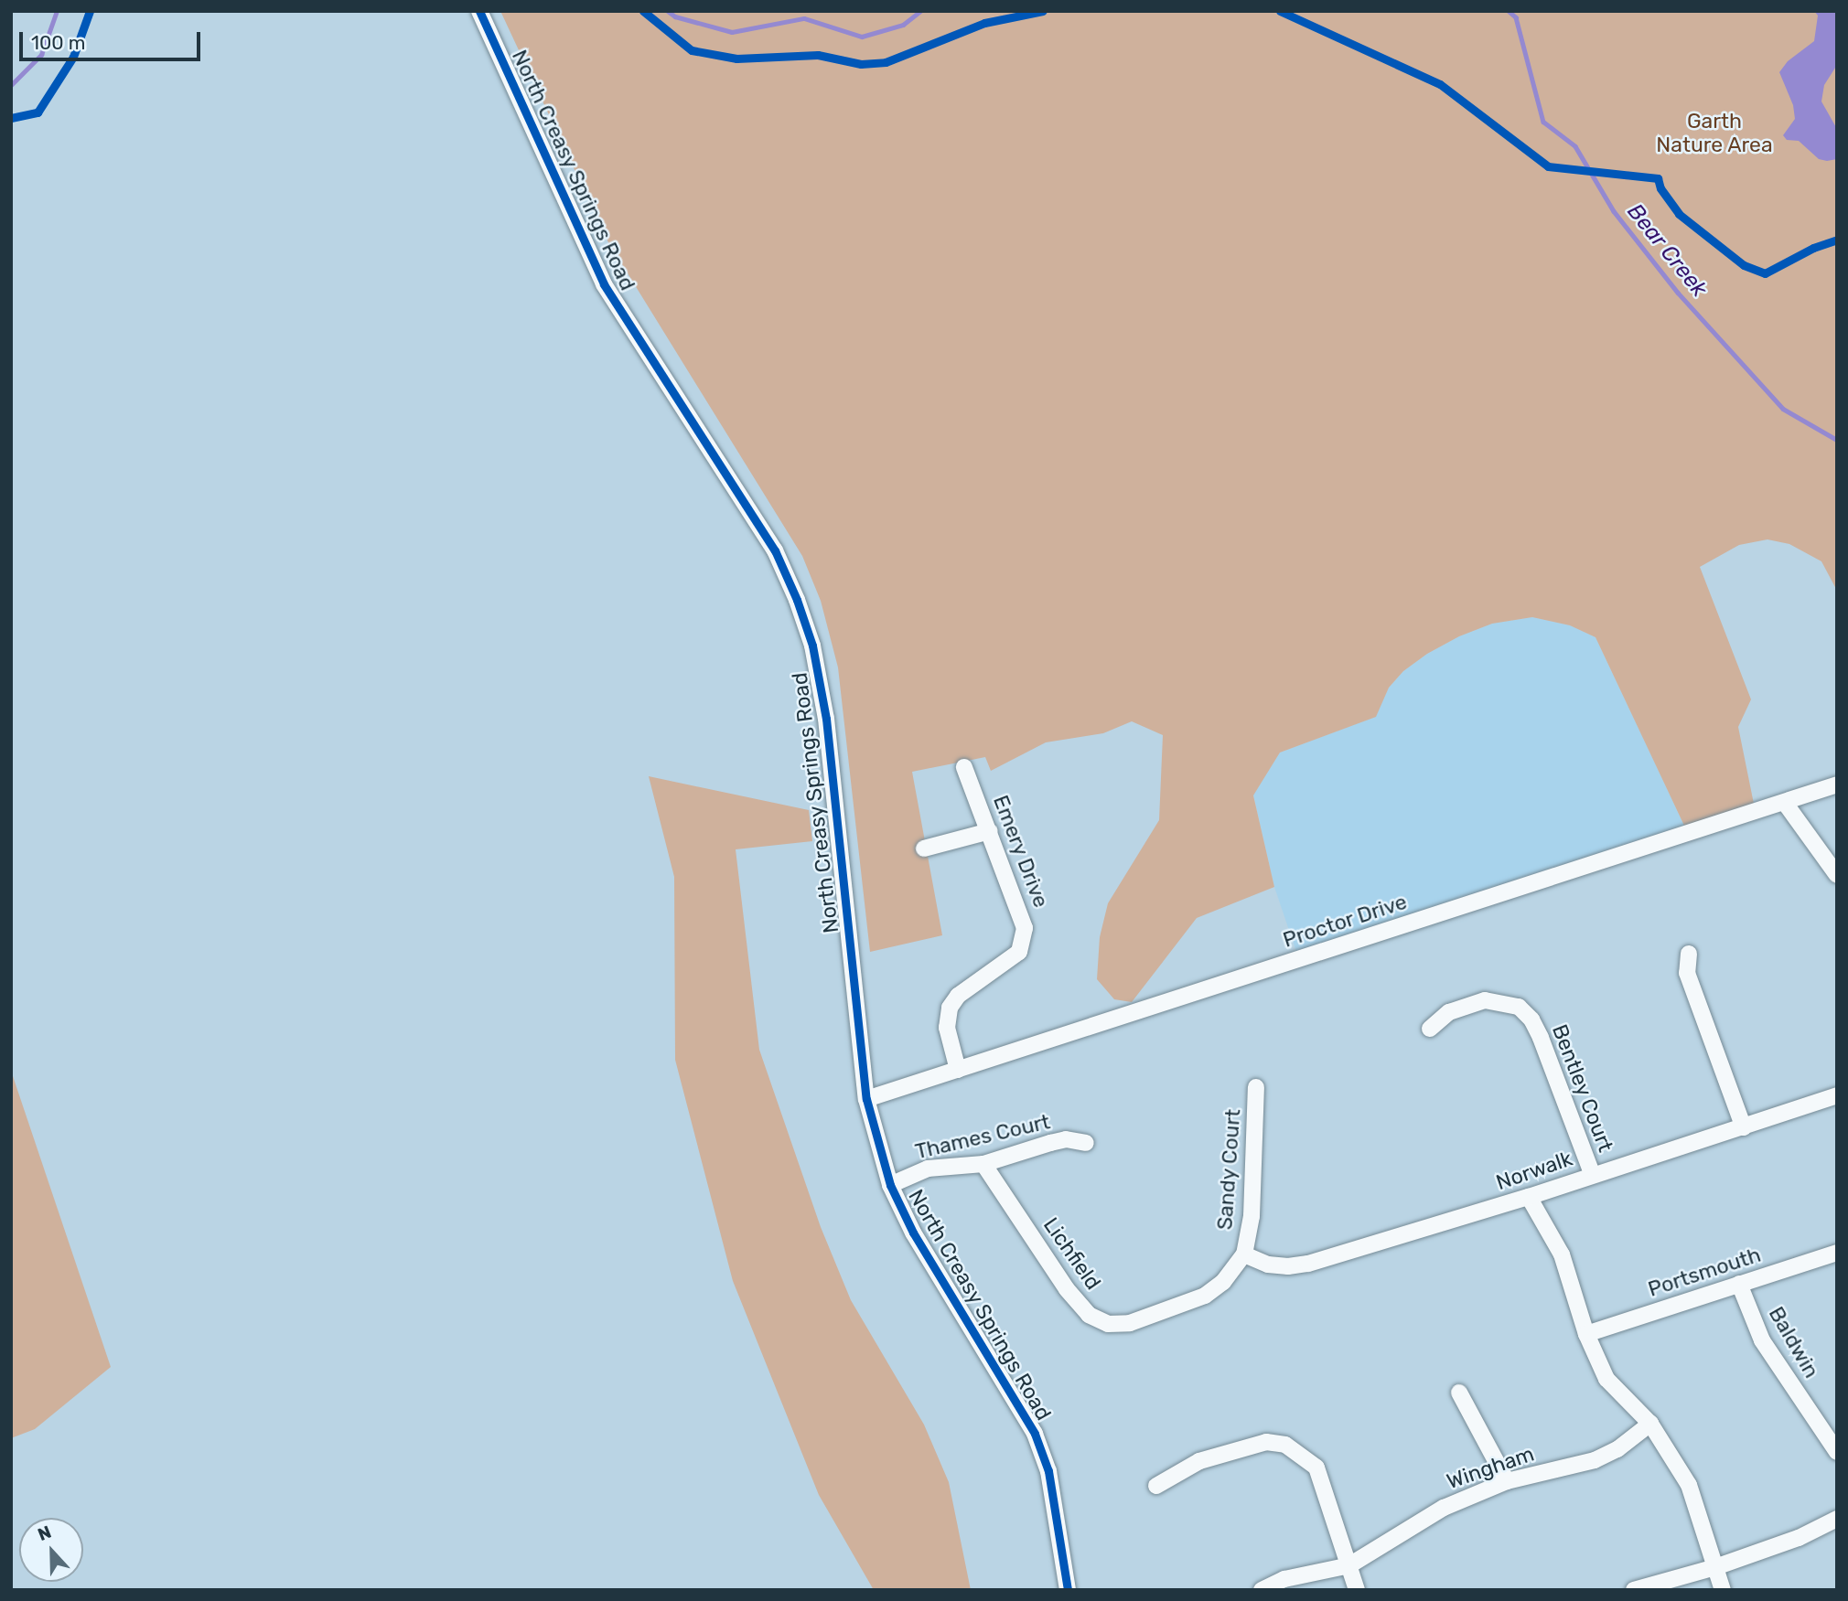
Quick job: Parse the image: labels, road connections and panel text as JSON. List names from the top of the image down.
{
  "streets": {
    "street": [
      "North Creasy Springs Road",
      "Emery Drive",
      "Proctor Drive",
      "Bentley Court",
      "Thames Court",
      "Sandy Court",
      "Norwalk",
      "Lichfield",
      "Portsmouth",
      "Baldwin",
      "Wingham"
    ]
  },
  "crossings": [
    ["North Creasy Springs Road", "Proctor Drive"],
    ["North Creasy Springs Road", "Thames Court"],
    ["Emery Drive", "Proctor Drive"],
    ["Bentley Court", "Norwalk"],
    ["Thames Court", "Lichfield"],
    ["Sandy Court", "Norwalk"],
    ["Sandy Court", "Lichfield"],
    ["Norwalk", "Lichfield"],
    ["Portsmouth", "Baldwin"]
  ],
  "water": ["Bear Creek"],
  "parks": ["Garth Nature Area"],
  "scale_bar": "100 m",
  "north": "top"
}
